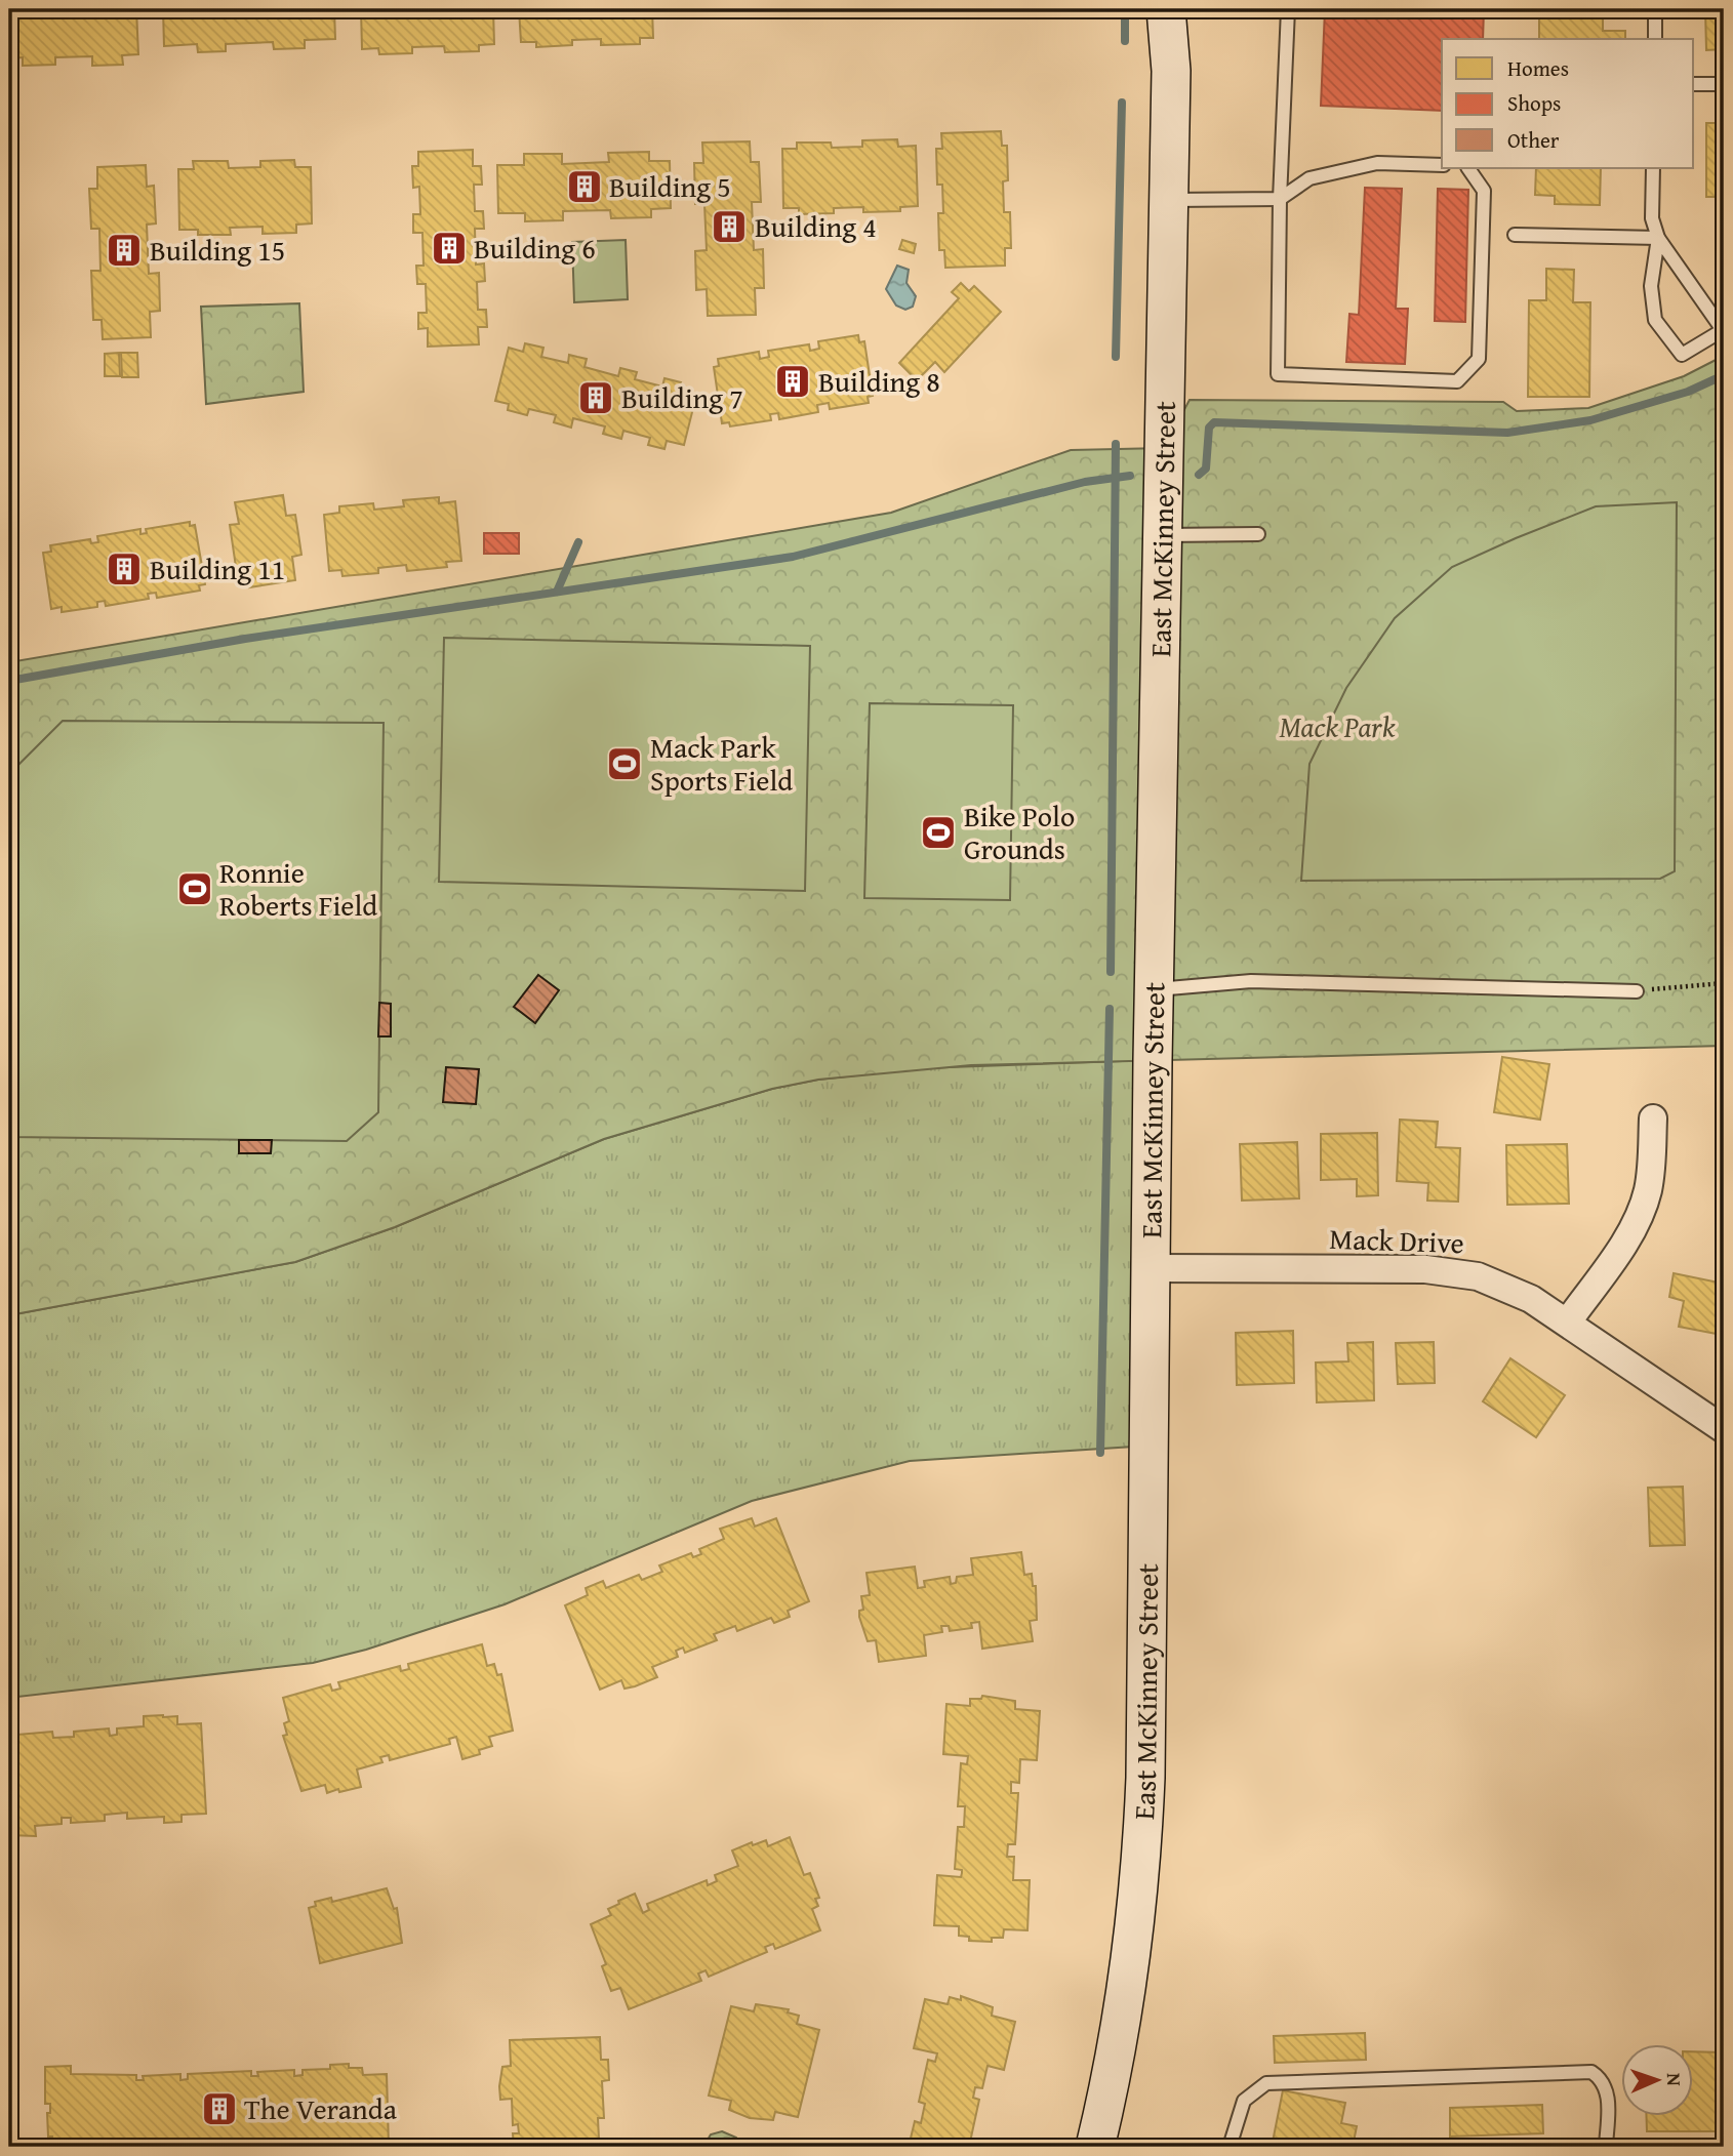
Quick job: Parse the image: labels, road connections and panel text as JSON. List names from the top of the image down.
{
  "streets": {
    "main road": ["East McKinney Street"],
    "street": ["Mack Drive"]
  },
  "crossings": [
    ["East McKinney Street", "Mack Drive"]
  ],
  "parks": ["Mack Park"],
  "places": {
    "building": [
      "Building 5",
      "Building 4",
      "Building 6",
      "Building 15",
      "Building 8",
      "Building 7",
      "Building 11",
      "The Veranda"
    ],
    "sports": ["Mack Park Sports Field", "Bike Polo Grounds", "Ronnie Roberts Field"]
  },
  "legend": ["Homes", "Shops", "Other"],
  "north": "right"
}
